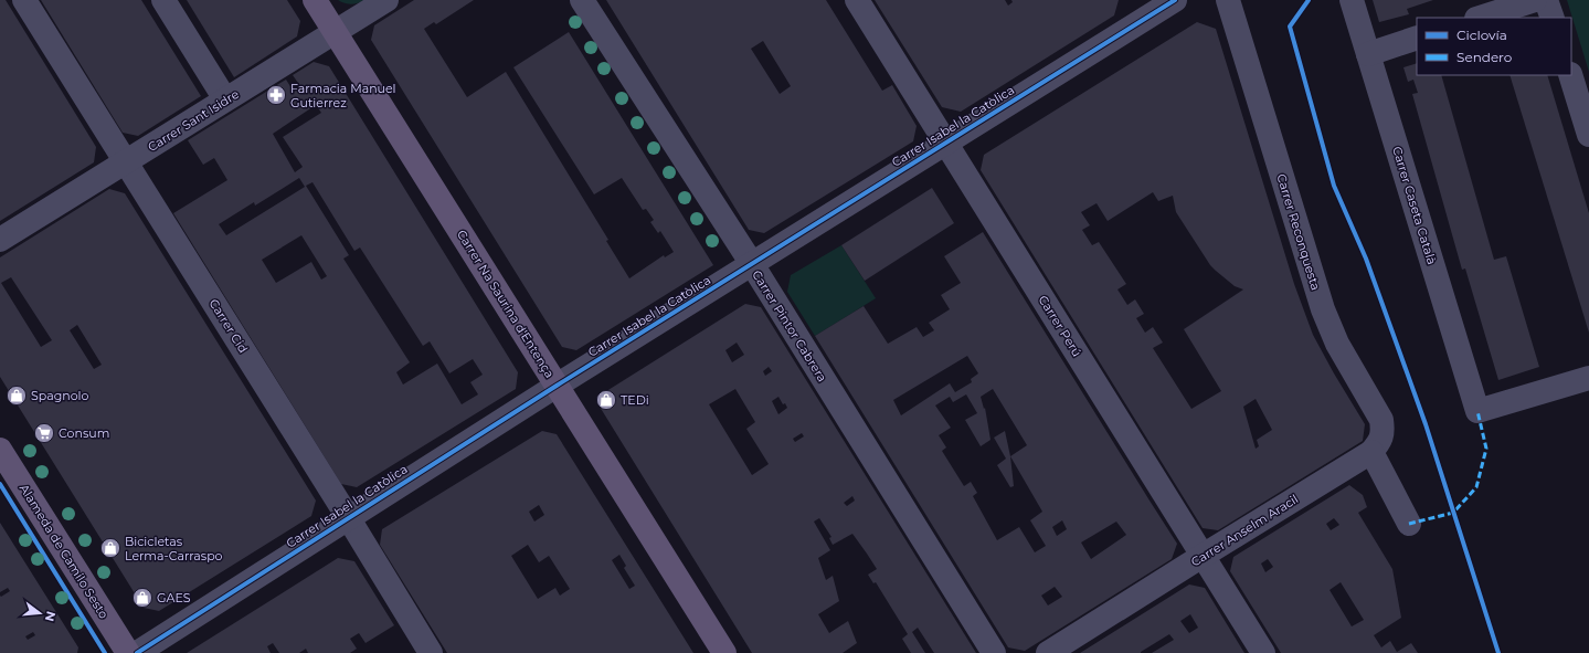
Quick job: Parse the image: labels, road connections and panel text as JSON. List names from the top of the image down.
{
  "streets": {
    "main road": ["Carrer Na Saurina d'Entença", "Alameda de Camilo Sesto"],
    "street": [
      "Carrer Sant Isidre",
      "Carrer Isabel la Catòlica",
      "Carrer Caseta Català",
      "Carrer Reconquesta",
      "Carrer Cid",
      "Carrer Pintor Cabrera",
      "Carrer Perú",
      "Carrer Anselm Aracil"
    ]
  },
  "crossings": [
    ["Carrer Sant Isidre", "Carrer Na Saurina d'Entença"],
    ["Carrer Sant Isidre", "Carrer Cid"],
    ["Carrer Isabel la Catòlica", "Carrer Na Saurina d'Entença"],
    ["Carrer Isabel la Catòlica", "Carrer Cid"],
    ["Carrer Isabel la Catòlica", "Carrer Pintor Cabrera"],
    ["Carrer Isabel la Catòlica", "Carrer Perú"],
    ["Carrer Reconquesta", "Carrer Anselm Aracil"],
    ["Carrer Perú", "Carrer Anselm Aracil"]
  ],
  "places": {
    "pharmacy": ["Farmacia Manuel Gutierrez"],
    "shop": [
      "Spagnolo",
      "TEDi",
      "Bicicletas Lerma-Carraspo",
      "GAES"
    ],
    "supermarket": ["Consum"]
  },
  "legend": ["Ciclovía", "Sendero"],
  "north": "right"
}
